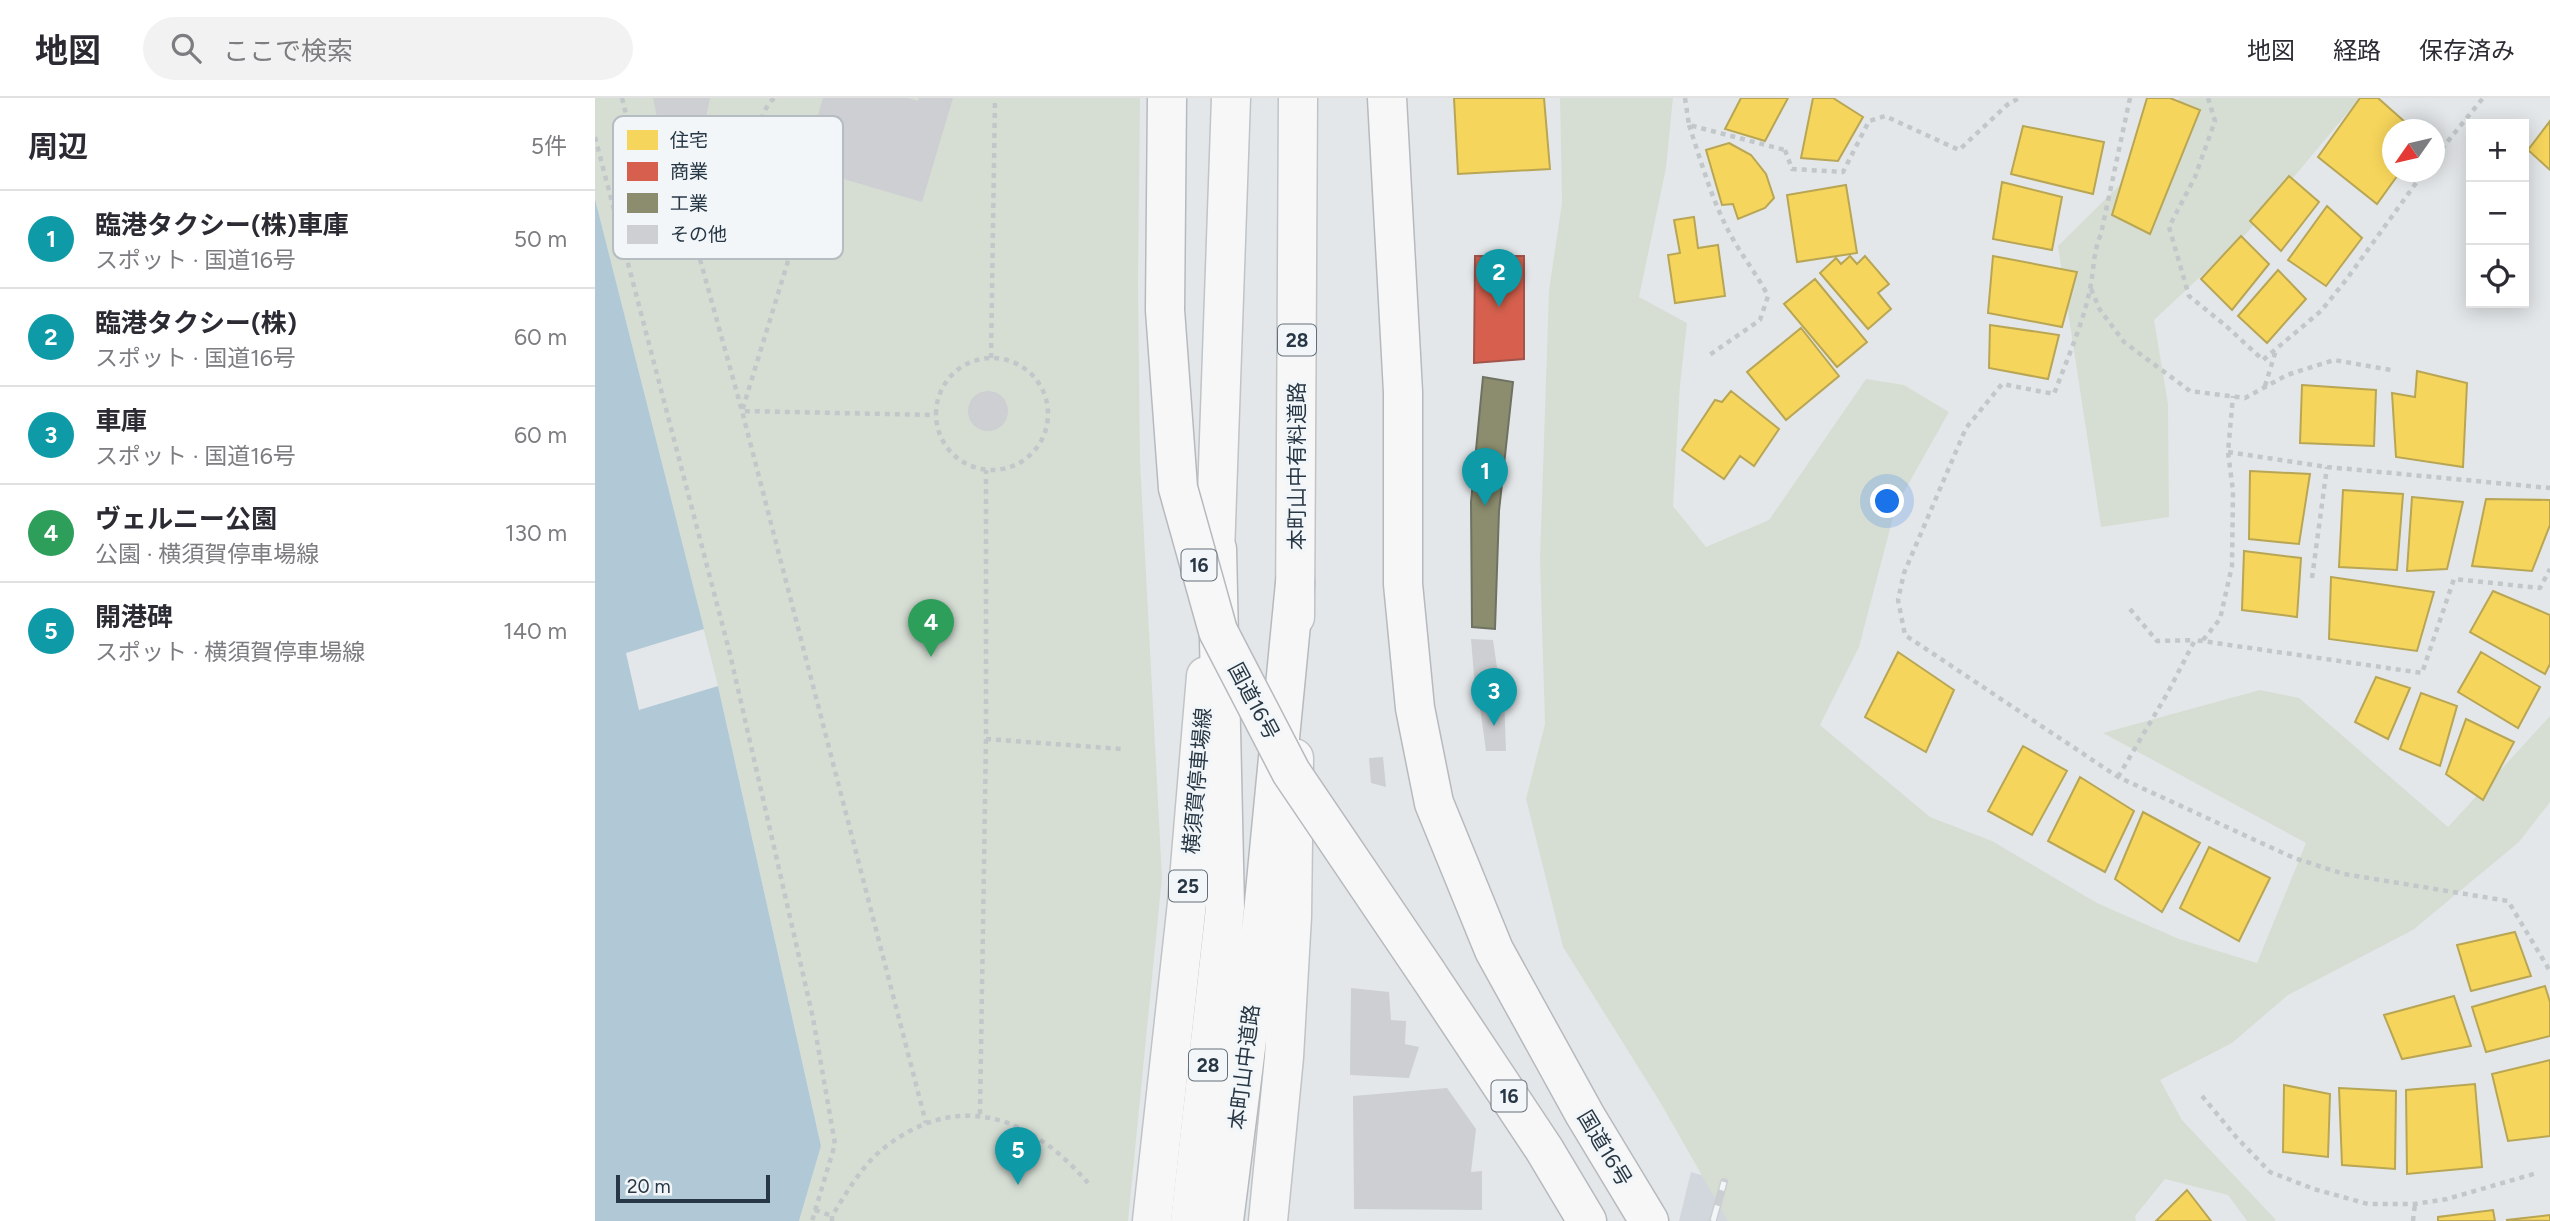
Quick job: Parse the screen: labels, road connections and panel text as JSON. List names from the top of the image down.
{
  "streets": {
    "main road": [
      "28",
      "本町山中有料道路",
      "16",
      "国道16号",
      "横須賀停車場線",
      "25",
      "本町山中道路"
    ]
  },
  "crossings": [
    ["本町山中有料道路", "本町山中道路"],
    ["横須賀停車場線", "本町山中道路"]
  ],
  "legend": [
    "住宅",
    "商業",
    "工業",
    "その他"
  ],
  "scale_bar": "20 m",
  "north": "bottom left",
  "page": {
    "header": "地図",
    "search": "ここで検索",
    "nav": ["地図", "経路", "保存済み"],
    "heading": ["周辺", "5件"],
    "map_buttons": ["+", "−"],
    "list": [
      {
        "mark": "1",
        "name": "臨港タクシー(株)車庫",
        "note": "スポット · 国道16号",
        "value": "50 m"
      },
      {
        "mark": "2",
        "name": "臨港タクシー(株)",
        "note": "スポット · 国道16号",
        "value": "60 m"
      },
      {
        "mark": "3",
        "name": "車庫",
        "note": "スポット · 国道16号",
        "value": "60 m"
      },
      {
        "mark": "4",
        "name": "ヴェルニー公園",
        "note": "公園 · 横須賀停車場線",
        "value": "130 m"
      },
      {
        "mark": "5",
        "name": "開港碑",
        "note": "スポット · 横須賀停車場線",
        "value": "140 m"
      }
    ],
    "pins": [
      "2",
      "1",
      "4",
      "3",
      "5"
    ],
    "scale": "20 m"
  }
}
